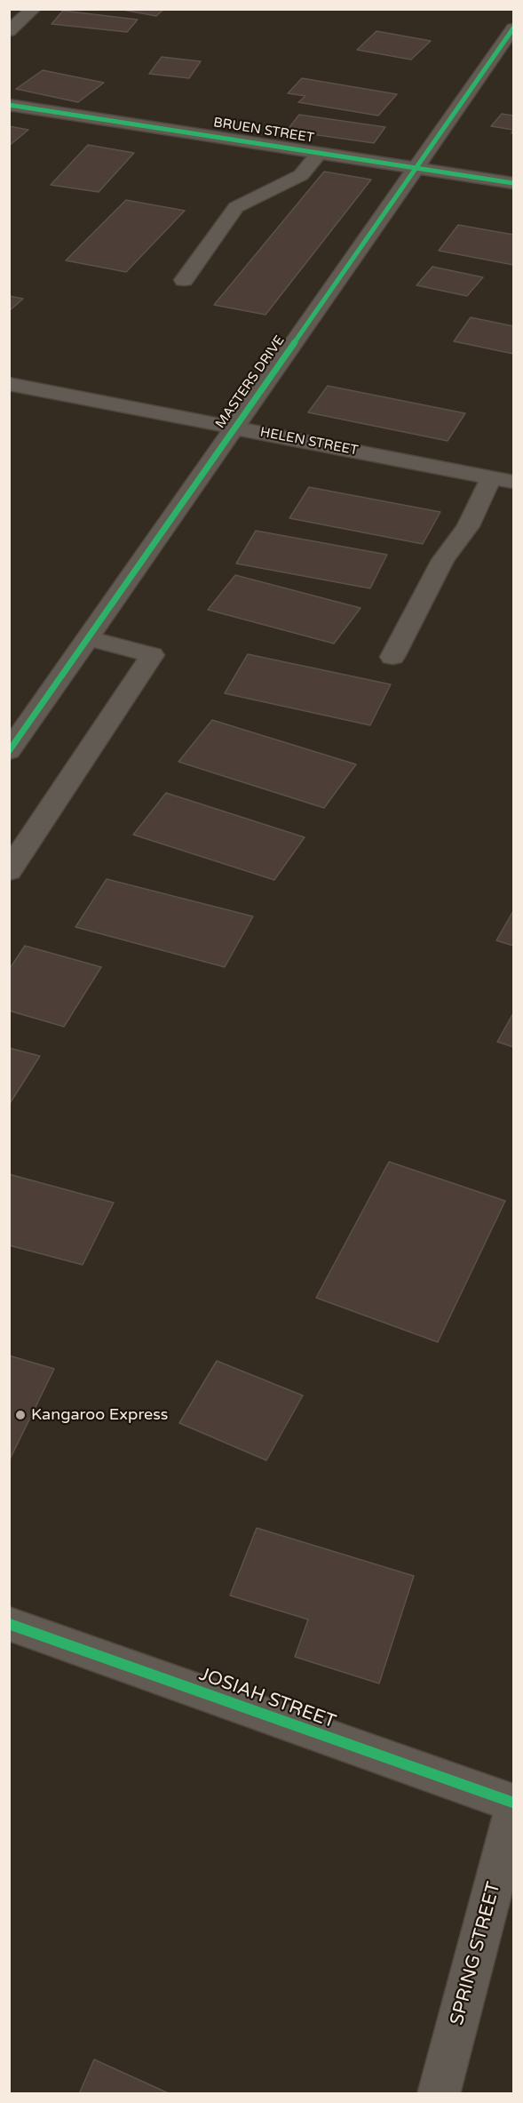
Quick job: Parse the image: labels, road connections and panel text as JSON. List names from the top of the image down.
{
  "streets": {
    "street": [
      "BRUEN STREET",
      "MASTERS DRIVE",
      "HELEN STREET",
      "JOSIAH STREET",
      "SPRING STREET"
    ]
  },
  "crossings": [
    ["BRUEN STREET", "MASTERS DRIVE"],
    ["MASTERS DRIVE", "HELEN STREET"]
  ],
  "places": ["Kangaroo Express"]
}
